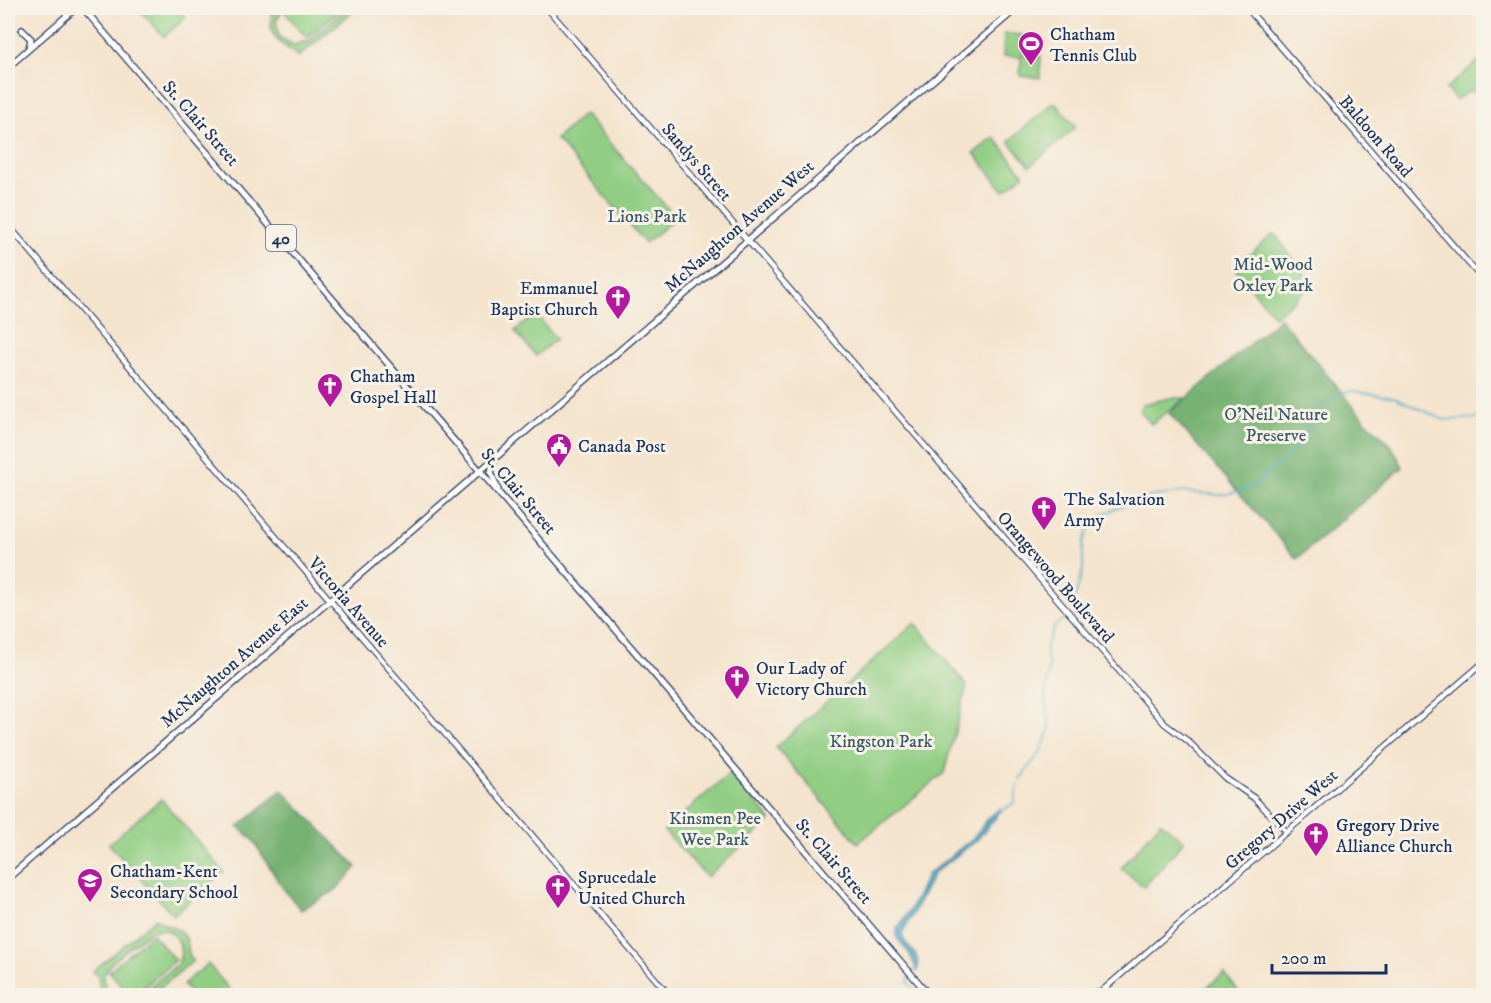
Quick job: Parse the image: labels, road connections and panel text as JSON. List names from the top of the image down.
{
  "streets": {
    "main road": [
      "St. Clair Street",
      "McNaughton Avenue West",
      "40",
      "McNaughton Avenue East"
    ],
    "street": [
      "Baldoon Road",
      "Sandys Street",
      "Orangewood Boulevard",
      "Victoria Avenue",
      "Gregory Drive West"
    ]
  },
  "crossings": [
    ["St. Clair Street", "McNaughton Avenue West"],
    ["St. Clair Street", "McNaughton Avenue East"],
    ["Sandys Street", "McNaughton Avenue West"],
    ["Sandys Street", "Orangewood Boulevard"],
    ["McNaughton Avenue West", "McNaughton Avenue East"],
    ["Orangewood Boulevard", "Gregory Drive West"],
    ["Victoria Avenue", "McNaughton Avenue East"]
  ],
  "parks": [
    "Lions Park",
    "Mid-Wood Oxley Park",
    "O'Neil Nature Preserve",
    "Kingston Park",
    "Kinsmen Pee Wee Park"
  ],
  "places": {
    "sports": ["Chatham Tennis Club"],
    "church": [
      "Emmanuel Baptist Church",
      "Chatham Gospel Hall",
      "The Salvation Army",
      "Our Lady of Victory Church",
      "Gregory Drive Alliance Church",
      "Sprucedale United Church"
    ],
    "public building": ["Canada Post"],
    "school or university": ["Chatham-Kent Secondary School"]
  },
  "scale_bar": "200 m"
}
